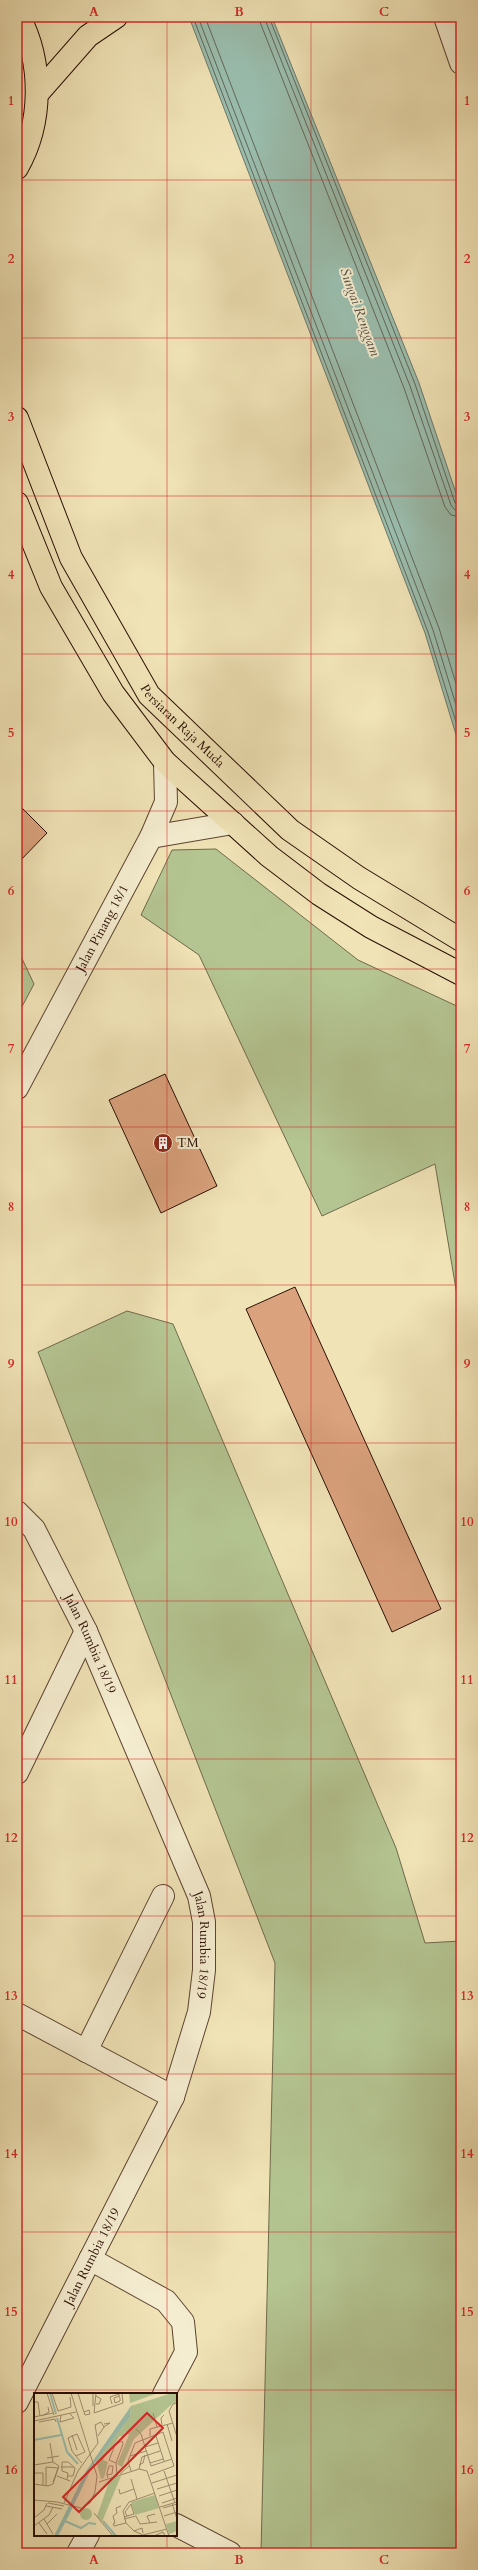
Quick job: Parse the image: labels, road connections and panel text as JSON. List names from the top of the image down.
{
  "streets": {
    "main road": ["Persiaran Raja Muda"],
    "street": ["Jalan Pinang 18/1", "Jalan Rumbia 18/19"]
  },
  "water": ["Sungai Renggam"],
  "places": {
    "building": ["TM"]
  },
  "grid": {
    "columns": ["A", "B", "C"],
    "rows": [
      "1",
      "2",
      "3",
      "4",
      "5",
      "6",
      "7",
      "8",
      "9",
      "10",
      "11",
      "12",
      "13",
      "14",
      "15",
      "16"
    ]
  }
}
